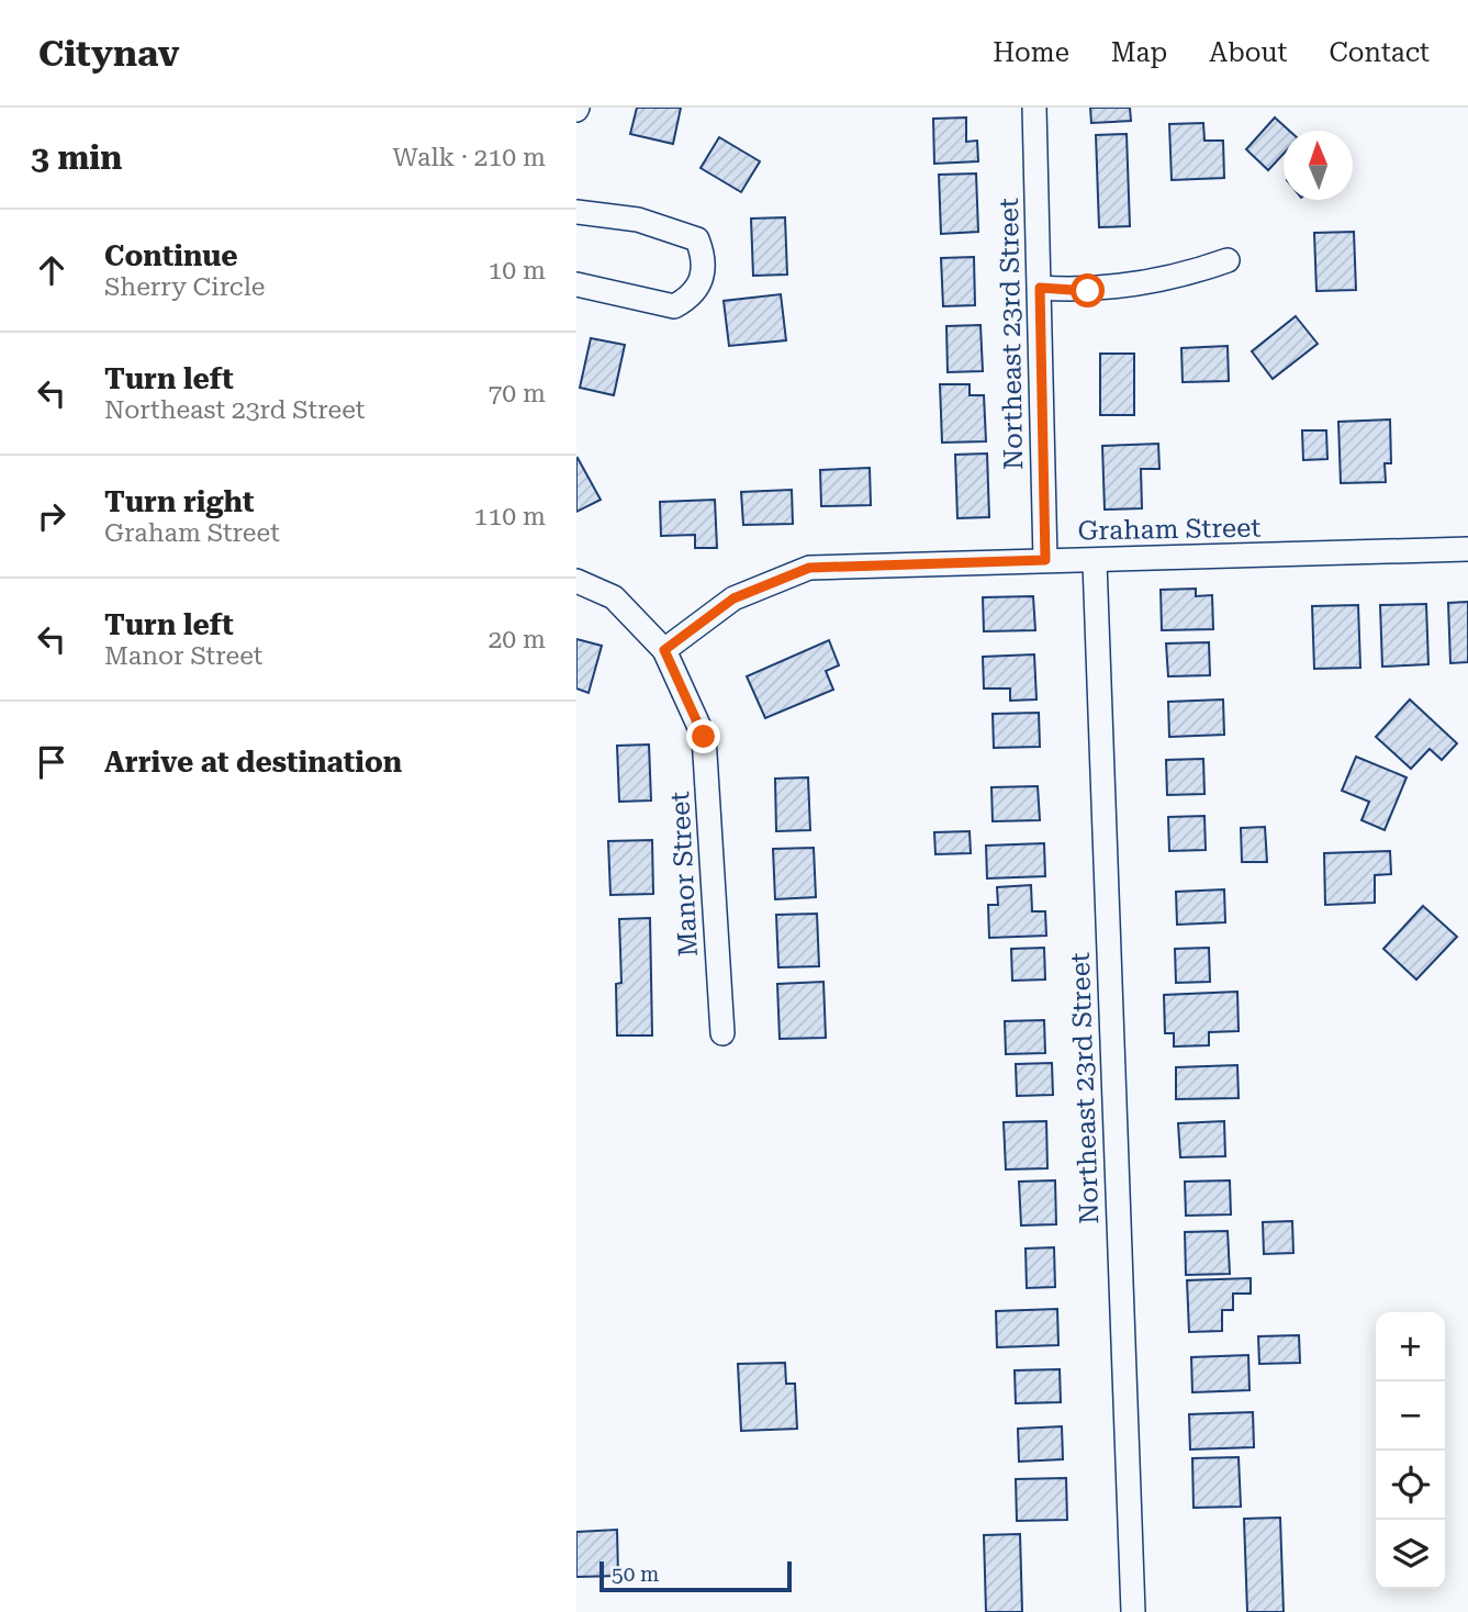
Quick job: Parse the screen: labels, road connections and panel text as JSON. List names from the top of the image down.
{
  "streets": {
    "street": ["Northeast 23rd Street", "Graham Street", "Manor Street"]
  },
  "crossings": [
    ["Northeast 23rd Street", "Graham Street"],
    ["Graham Street", "Manor Street"]
  ],
  "scale_bar": "50 m",
  "north": "top",
  "page": {
    "header": "Citynav",
    "nav": [
      "Home",
      "Map",
      "About",
      "Contact"
    ],
    "heading": ["3 min", "Walk · 210 m"],
    "list": [
      ["Continue", "Sherry Circle", "10 m"],
      ["Turn left", "Northeast 23rd Street", "70 m"],
      ["Turn right", "Graham Street", "110 m"],
      ["Turn left", "Manor Street", "20 m"],
      "Arrive at destination"
    ],
    "map_buttons": ["+", "−"],
    "scale": "50 m"
  }
}
